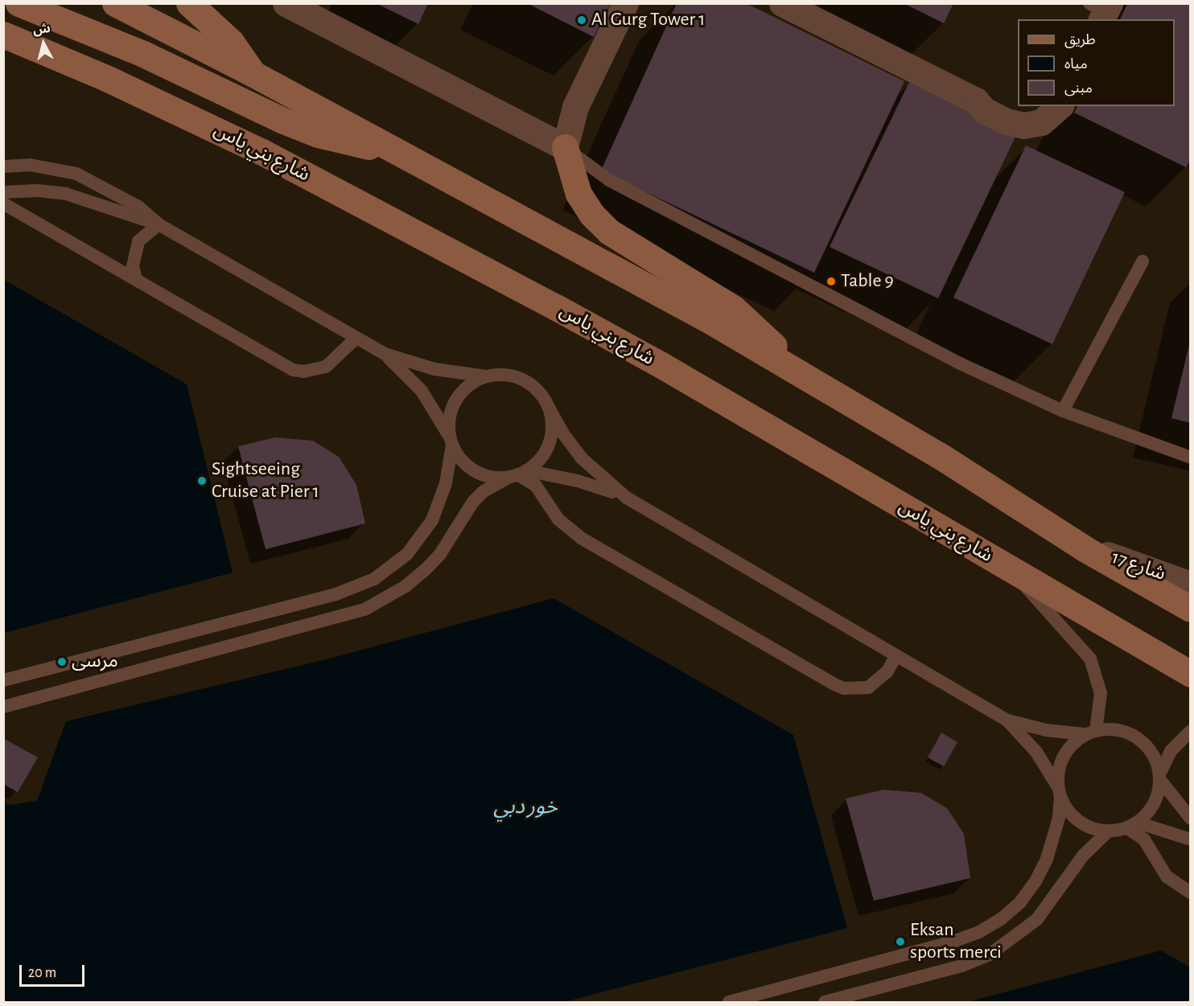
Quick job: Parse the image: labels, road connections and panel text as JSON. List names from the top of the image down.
{
  "streets": {
    "main road": ["شارع بني ياس"],
    "street": ["شارع 17"]
  },
  "water": ["خور دبي"],
  "places": [
    "Al Gurg Tower 1",
    "Table 9",
    "Sightseeing Cruise at Pier 1",
    "مرسی",
    "Eksan sports merci"
  ],
  "legend": ["طريق", "مياه", "مبنى"],
  "scale_bar": "20 m",
  "north": "top"
}
